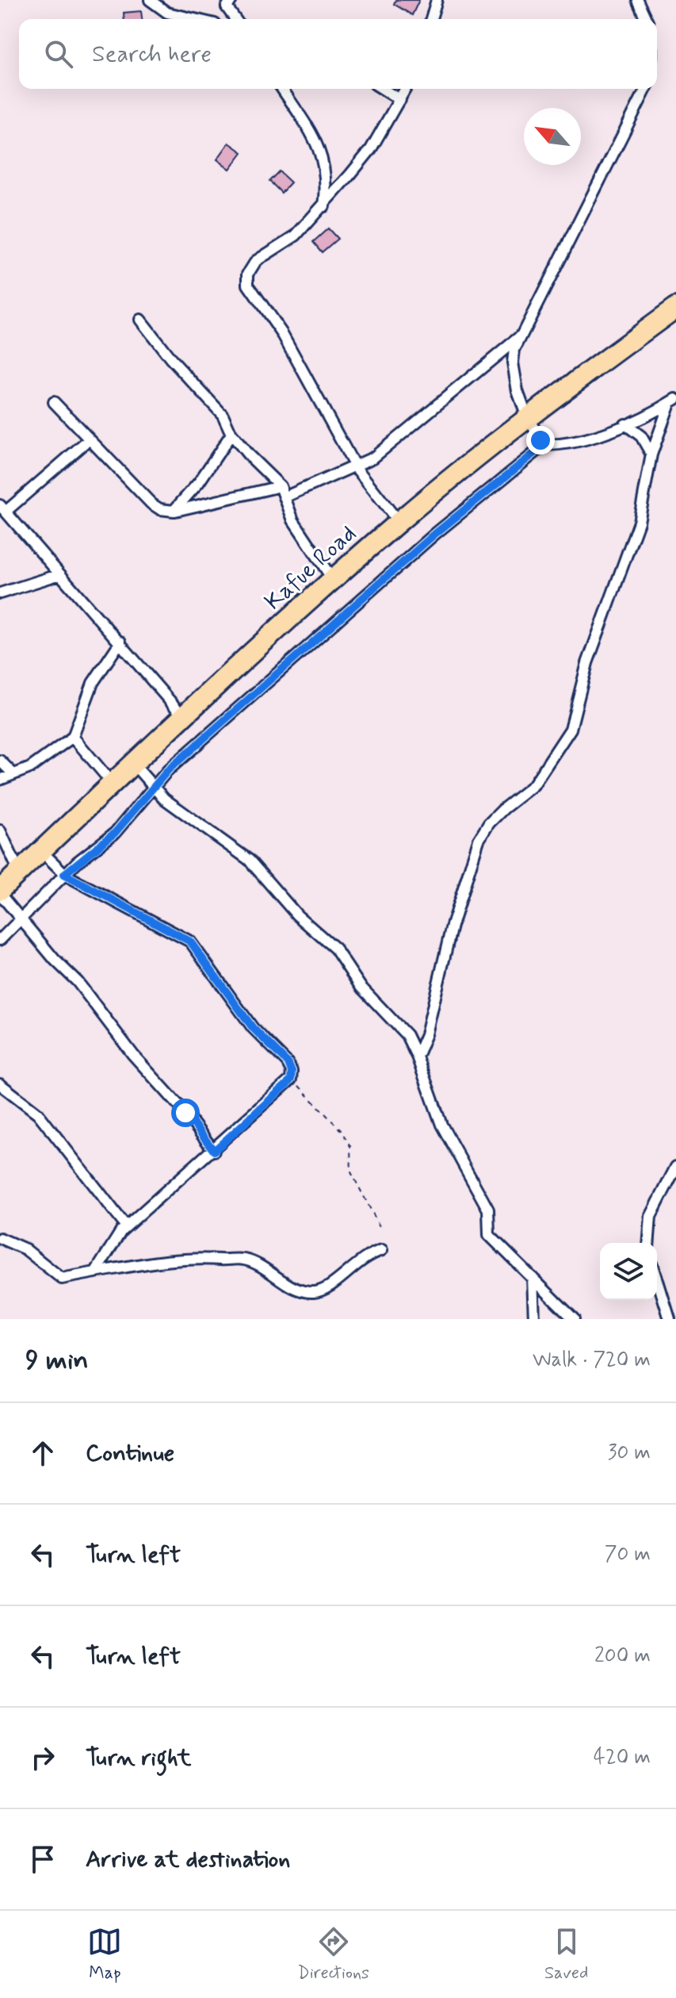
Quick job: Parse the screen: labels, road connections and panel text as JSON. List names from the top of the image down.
{
  "streets": {
    "highway": ["Kafue Road"]
  },
  "north": "top left",
  "page": {
    "search": "Search here",
    "heading": ["9 min", "Walk · 720 m"],
    "list": [
      ["Continue", "30 m"],
      ["Turn left", "70 m"],
      ["Turn left", "200 m"],
      ["Turn right", "420 m"],
      "Arrive at destination"
    ],
    "nav": ["Map", "Directions", "Saved"]
  }
}
